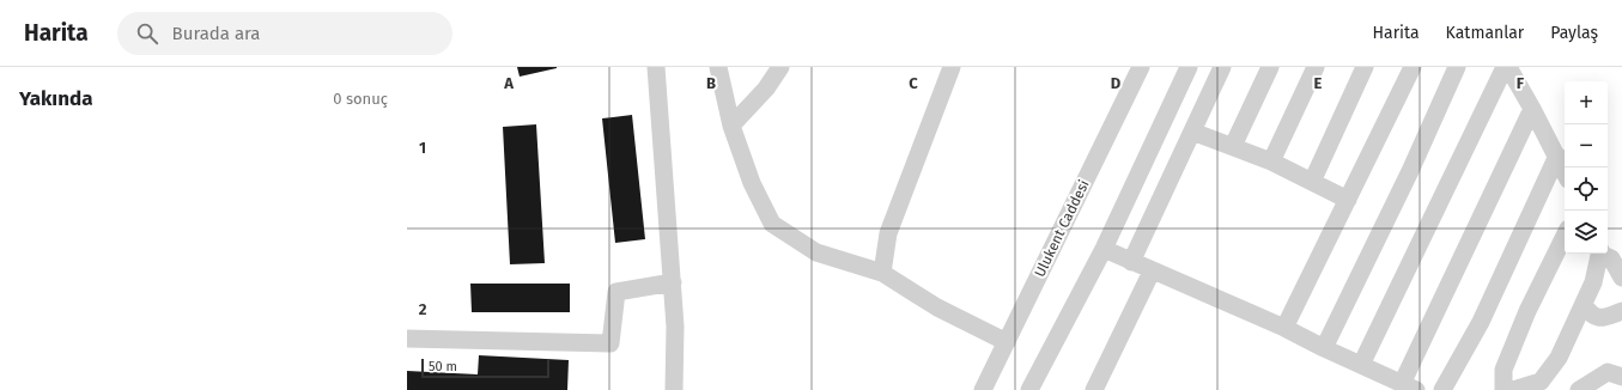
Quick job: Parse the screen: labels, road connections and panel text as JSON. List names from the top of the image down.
{
  "streets": {
    "street": ["Ulukent Caddesi"]
  },
  "scale_bar": "50 m",
  "page": {
    "header": "Harita",
    "search": "Burada ara",
    "nav": ["Harita", "Katmanlar", "Paylaş"],
    "heading": ["Yakında", "0 sonuç"],
    "map_buttons": ["+", "−"],
    "scale": "50 m"
  },
  "grid": {
    "columns": [
      "A",
      "B",
      "C",
      "D",
      "E",
      "F"
    ],
    "rows": ["1", "2"]
  }
}
